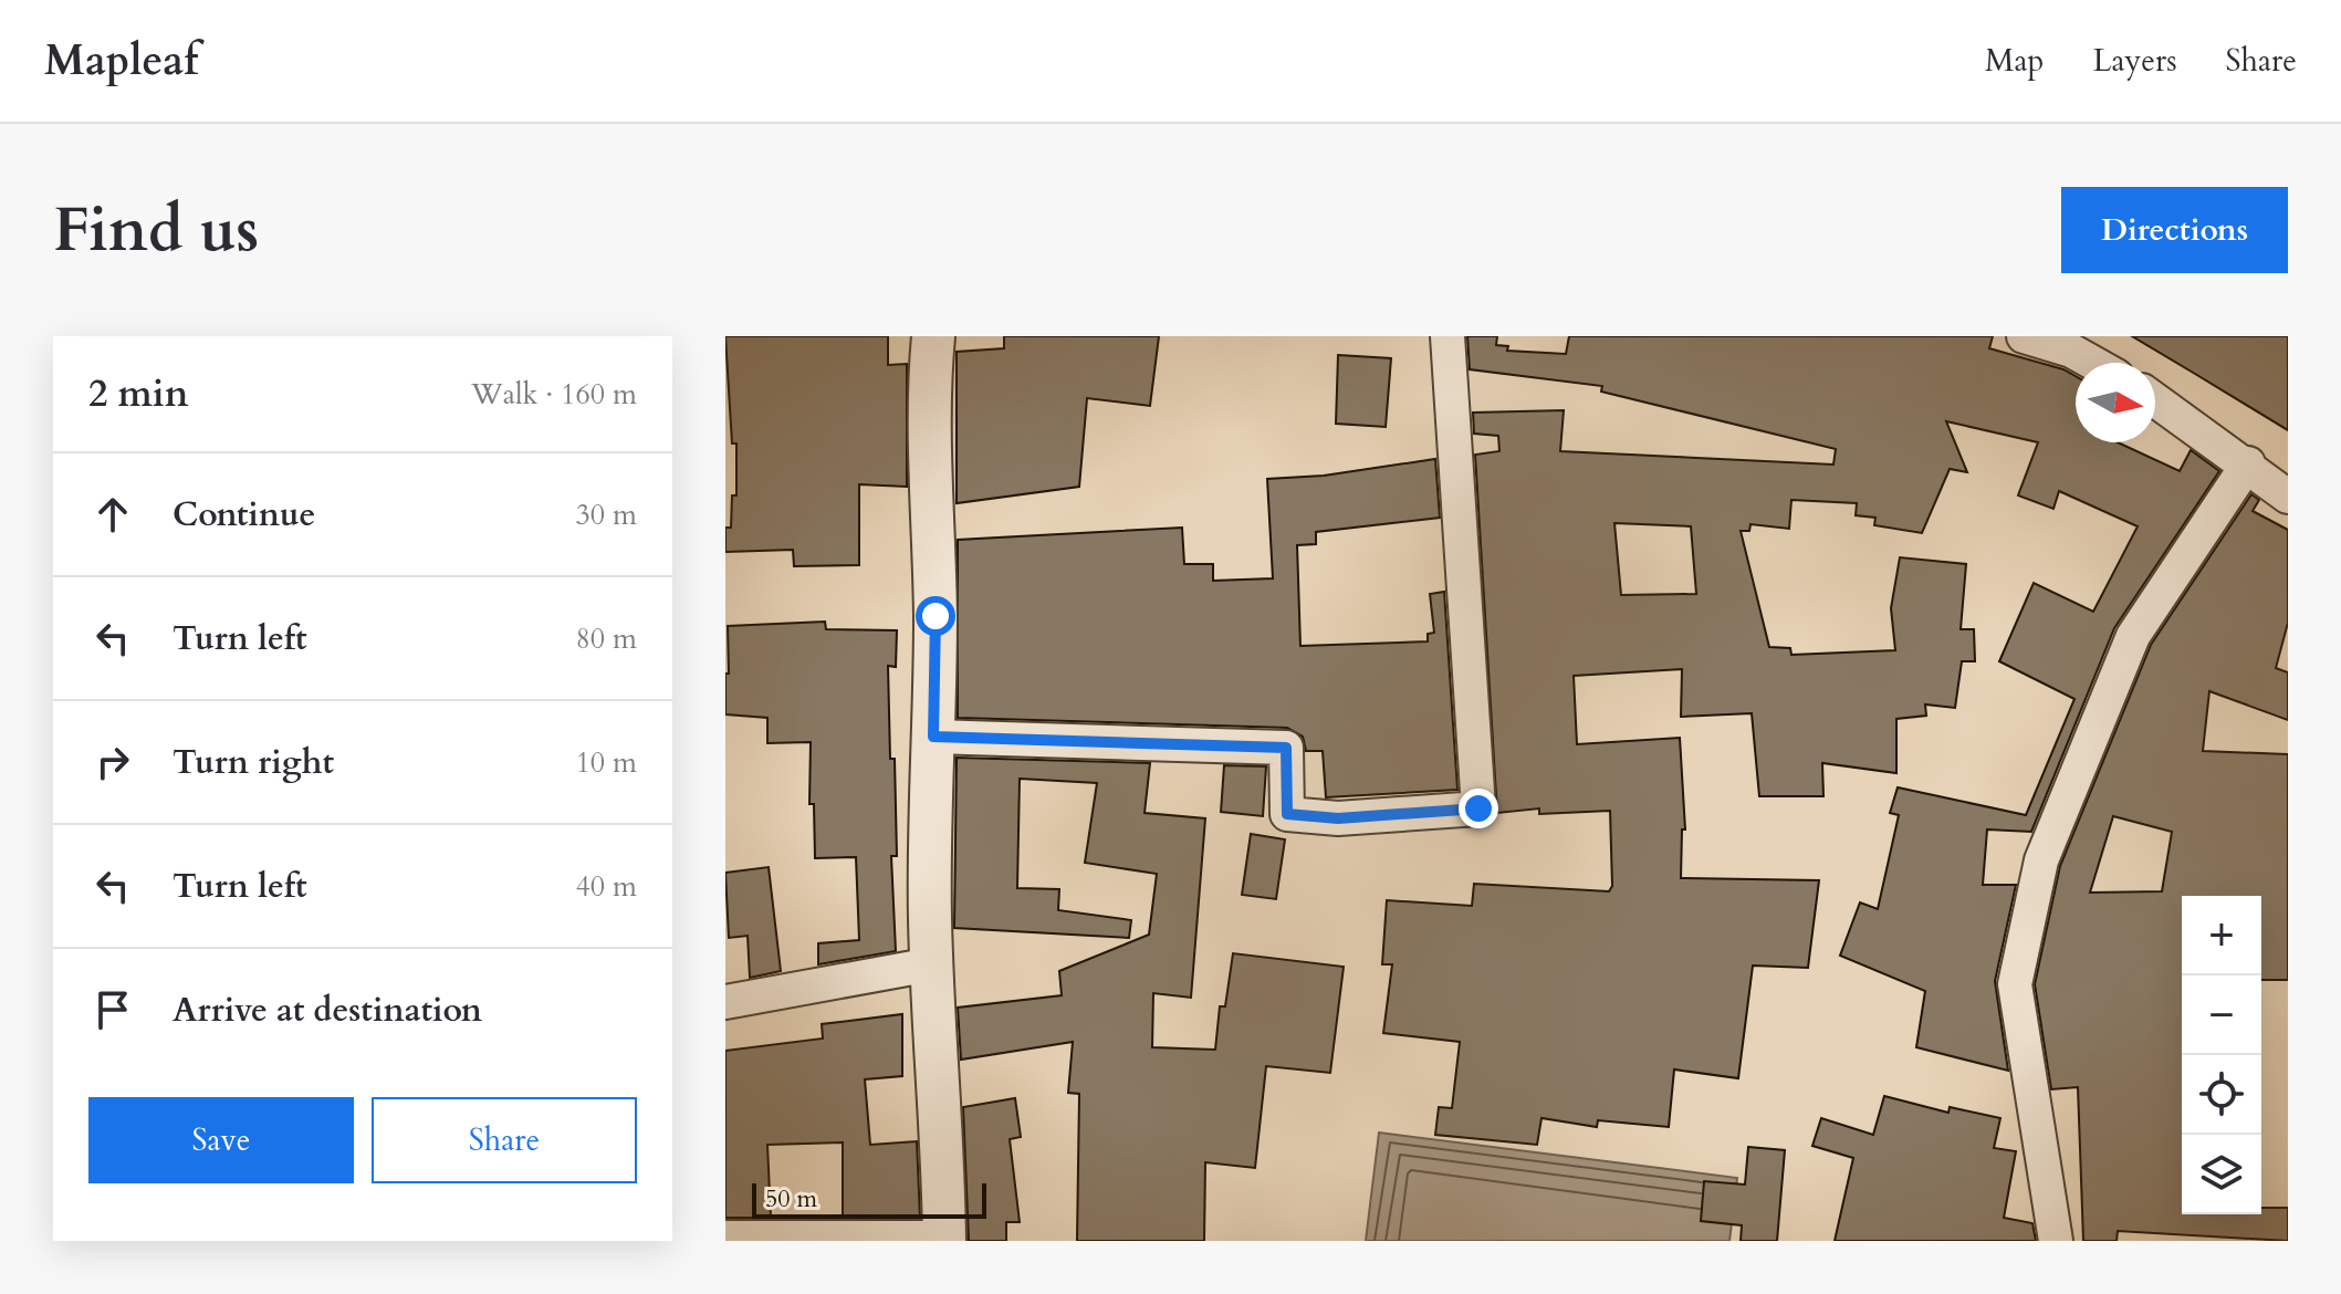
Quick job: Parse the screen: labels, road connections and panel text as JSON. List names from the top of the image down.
{
  "scale_bar": "50 m",
  "north": "right",
  "page": {
    "header": "Mapleaf",
    "nav": ["Map", "Layers", "Share"],
    "buttons": [
      "Directions",
      ["Save", "Share"]
    ],
    "title": "Find us",
    "heading": ["2 min", "Walk · 160 m"],
    "list": [
      ["Continue", "30 m"],
      ["Turn left", "80 m"],
      ["Turn right", "10 m"],
      ["Turn left", "40 m"],
      "Arrive at destination"
    ],
    "map_buttons": ["+", "−"],
    "scale": "50 m"
  }
}
